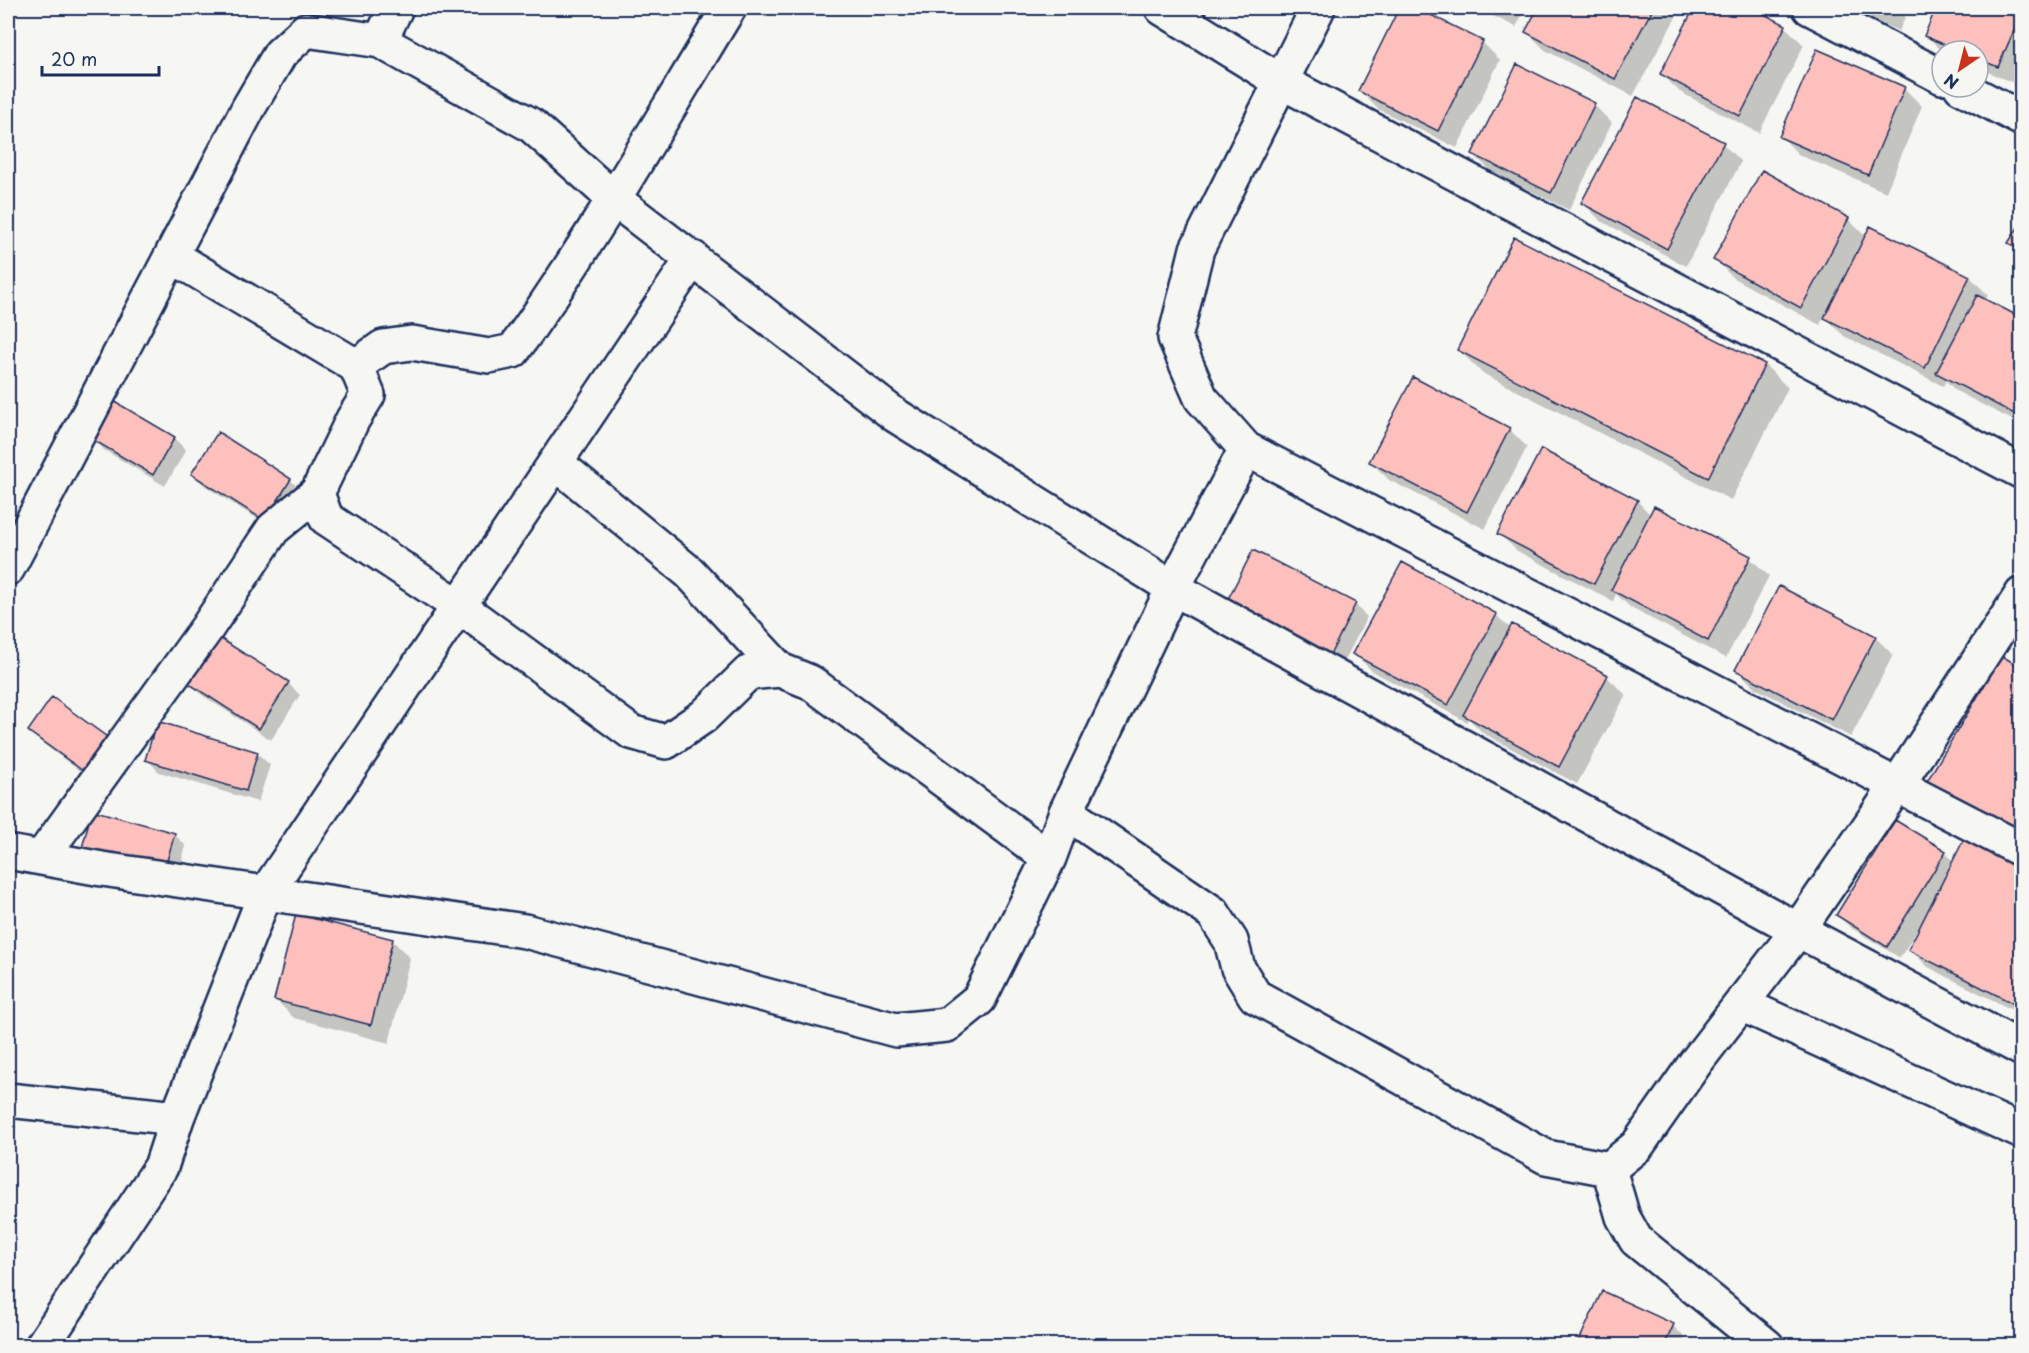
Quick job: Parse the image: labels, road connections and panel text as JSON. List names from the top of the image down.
{
  "scale_bar": "20 m",
  "north": "bottom left"
}
